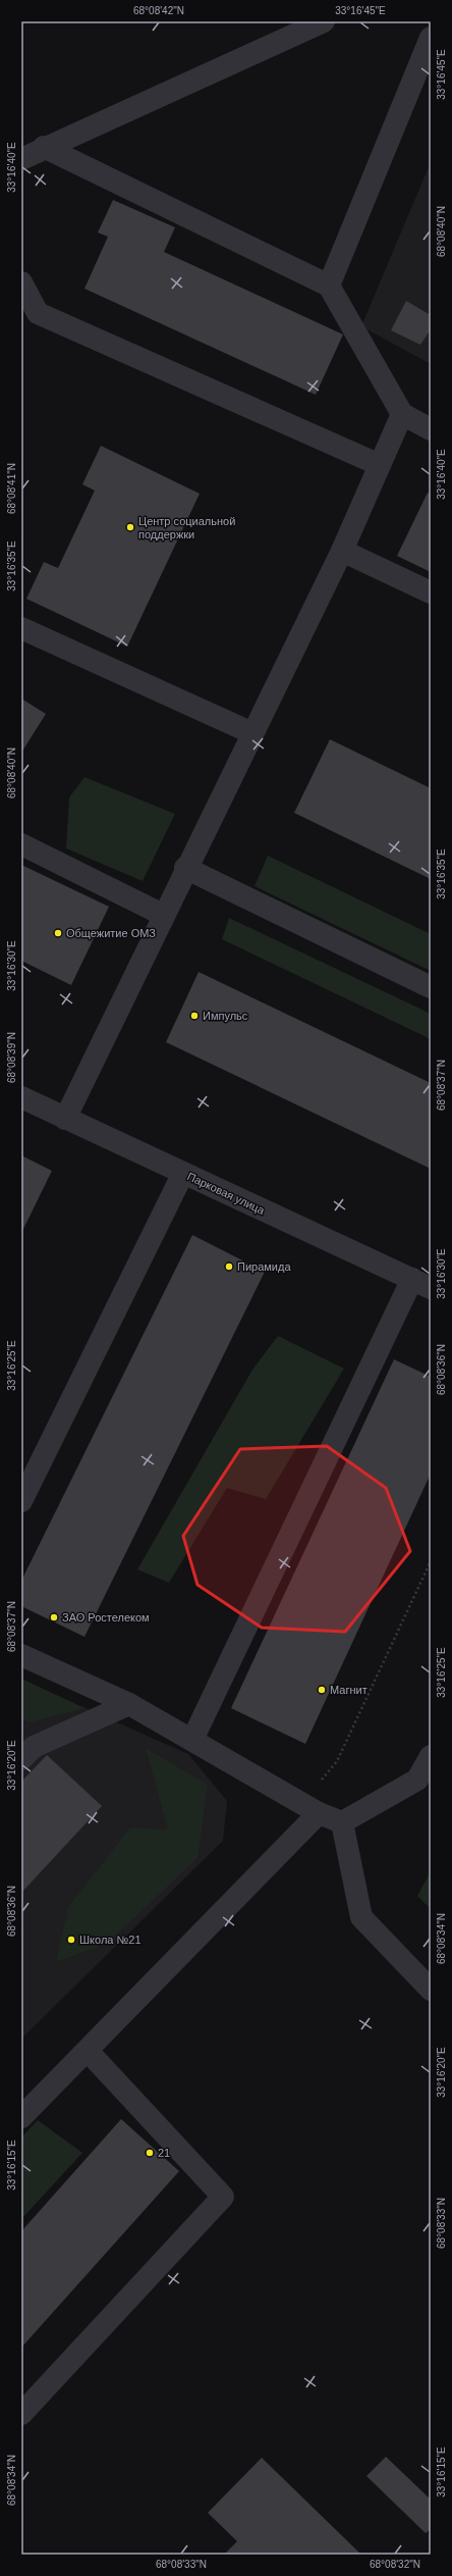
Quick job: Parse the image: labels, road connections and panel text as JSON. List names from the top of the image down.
{
  "streets": {
    "street": ["Парковая улица"]
  },
  "places": [
    "Центр социальной поддержки",
    "Общежитие ОМЗ",
    "Импульс",
    "Пирамида",
    "ЗАО Ростелеком",
    "Магнит",
    "Школа №21",
    "21"
  ],
  "coordinates": [
    "68°08'42\"N",
    "33°16'45\"E",
    "33°16'40\"E",
    "68°08'40\"N",
    "68°08'41\"N",
    "33°16'35\"E",
    "33°16'30\"E",
    "68°08'39\"N",
    "68°08'37\"N",
    "33°16'25\"E",
    "68°08'36\"N",
    "33°16'20\"E",
    "68°08'34\"N",
    "33°16'15\"E",
    "68°08'33\"N",
    "68°08'32\"N"
  ]
}
